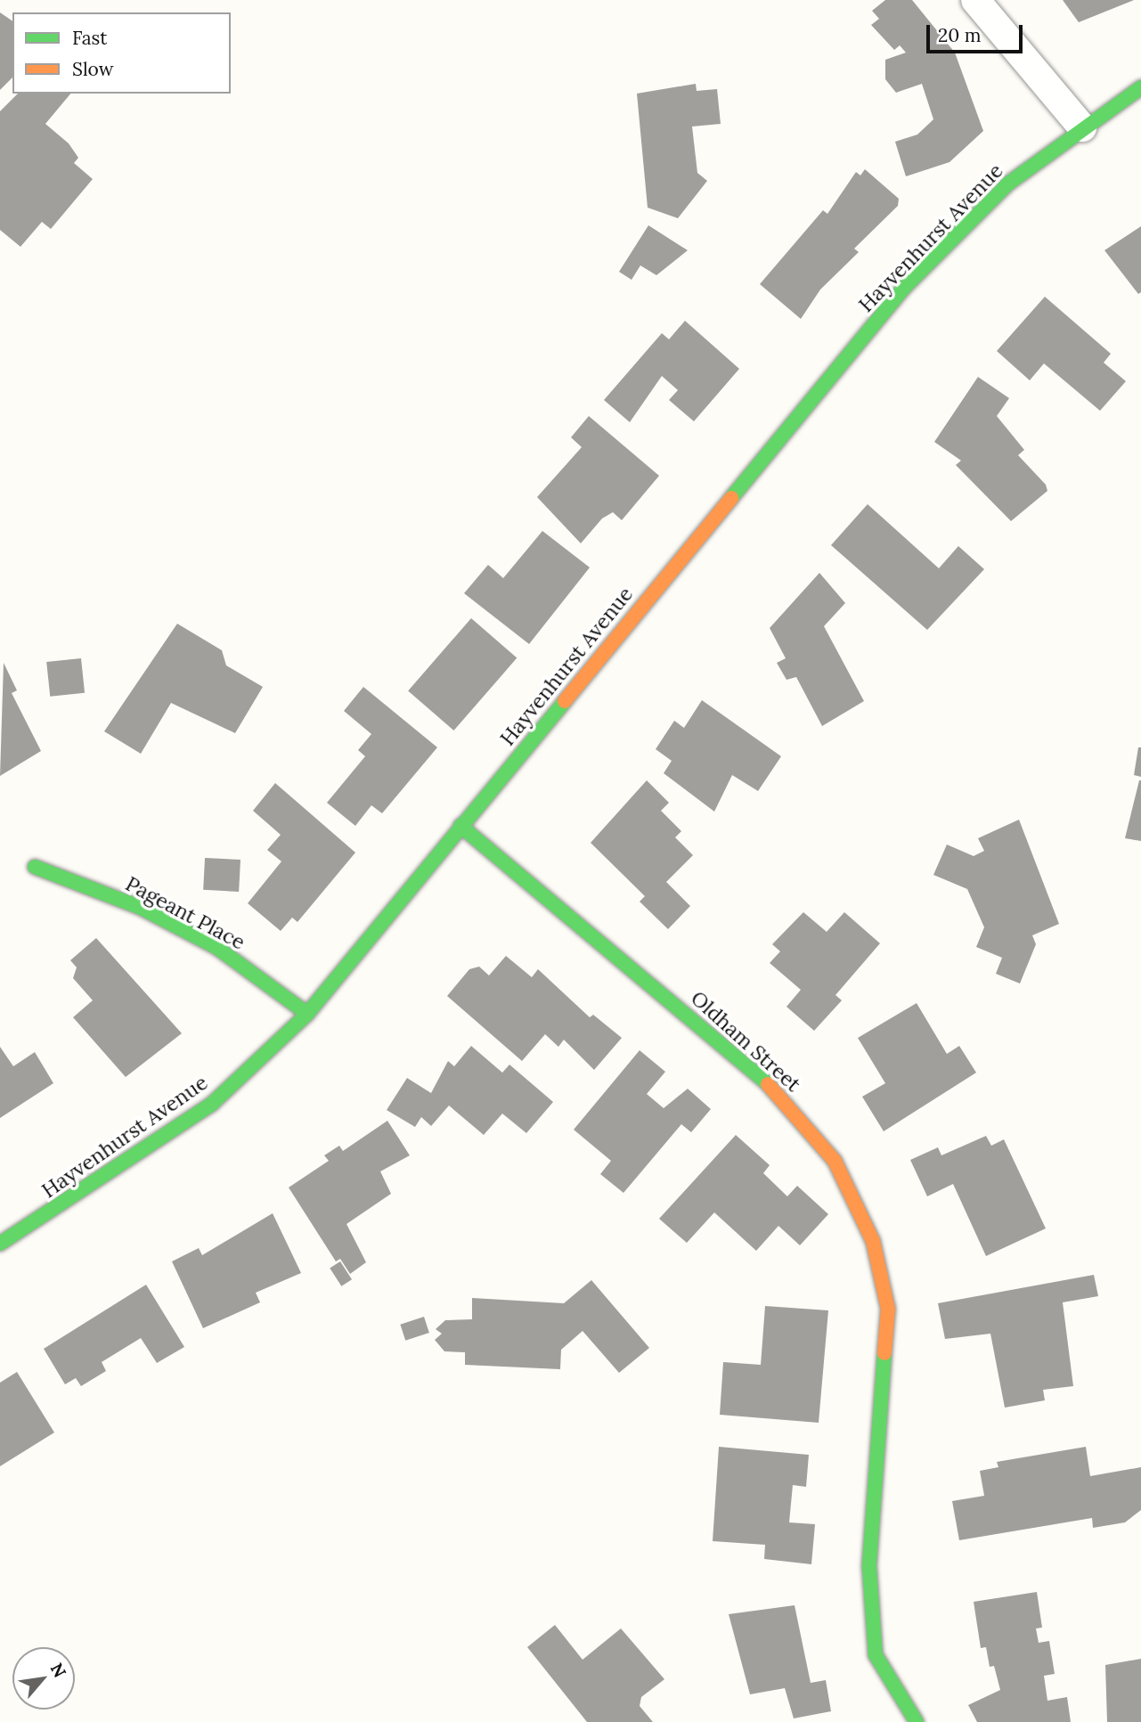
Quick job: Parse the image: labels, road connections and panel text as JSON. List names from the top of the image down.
{
  "streets": {
    "main road": ["Hayvenhurst Avenue", "Pageant Place", "Oldham Street"]
  },
  "crossings": [
    ["Hayvenhurst Avenue", "Pageant Place"],
    ["Hayvenhurst Avenue", "Oldham Street"]
  ],
  "legend": ["Fast", "Slow"],
  "scale_bar": "20 m",
  "north": "top right"
}
